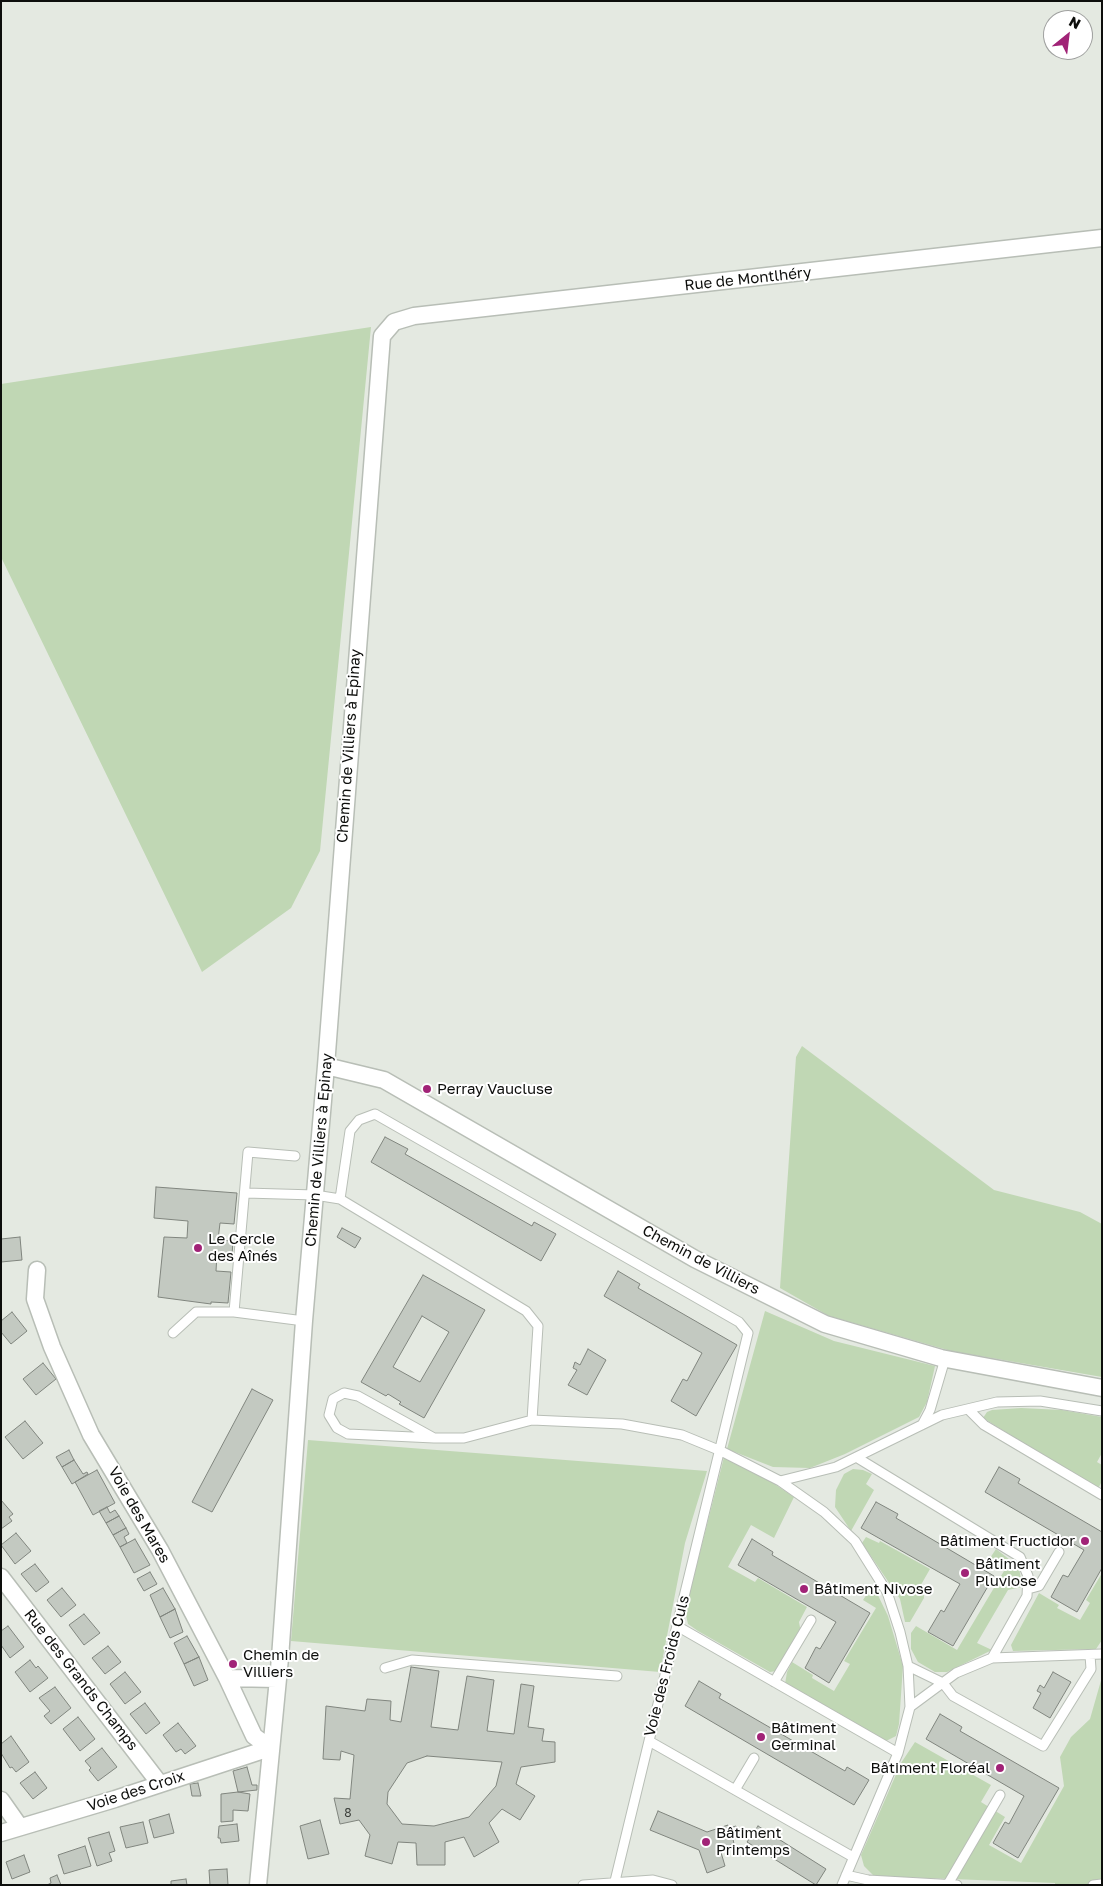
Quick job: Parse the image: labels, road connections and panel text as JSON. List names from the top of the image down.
{
  "streets": {
    "street": [
      "Rue de Montlhéry",
      "Chemin de Villiers à Epinay",
      "Chemin de Villiers",
      "Voie des Mares",
      "Rue des Grands Champs",
      "Voie des Croix"
    ],
    "lane": ["Voie des Froids Culs"]
  },
  "crossings": [
    ["Rue de Montlhéry", "Chemin de Villiers à Epinay"],
    ["Chemin de Villiers à Epinay", "Chemin de Villiers"],
    ["Chemin de Villiers à Epinay", "Voie des Mares"],
    ["Chemin de Villiers à Epinay", "Voie des Croix"],
    ["Voie des Mares", "Voie des Croix"],
    ["Rue des Grands Champs", "Voie des Croix"]
  ],
  "places": [
    "Perray Vaucluse",
    "Le Cercle des Aînés",
    "Bâtiment Fructidor",
    "Bâtiment Pluviose",
    "Bâtiment Nivose",
    "Chemin de Villiers",
    "Bâtiment Germinal",
    "Bâtiment Floréal",
    "Bâtiment Printemps"
  ],
  "house_numbers": ["8"],
  "north": "top right"
}
